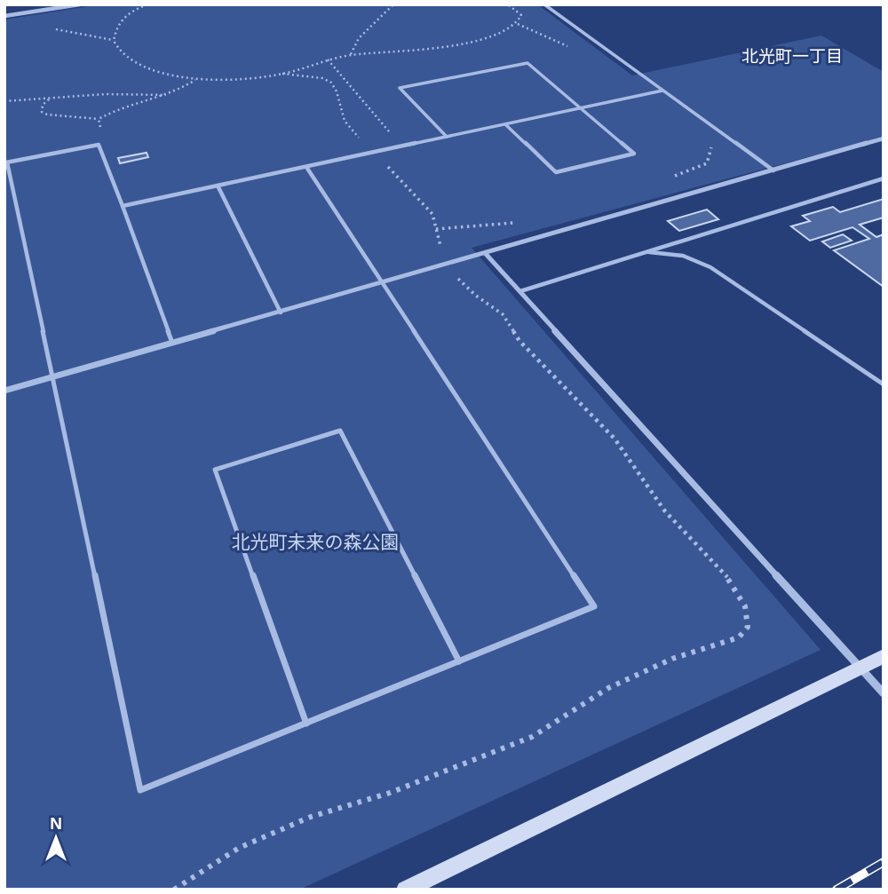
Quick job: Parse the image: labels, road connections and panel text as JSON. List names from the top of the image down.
{
  "districts": ["北光町一丁目"],
  "parks": ["北光町未来の森公園"],
  "north": "top"
}
